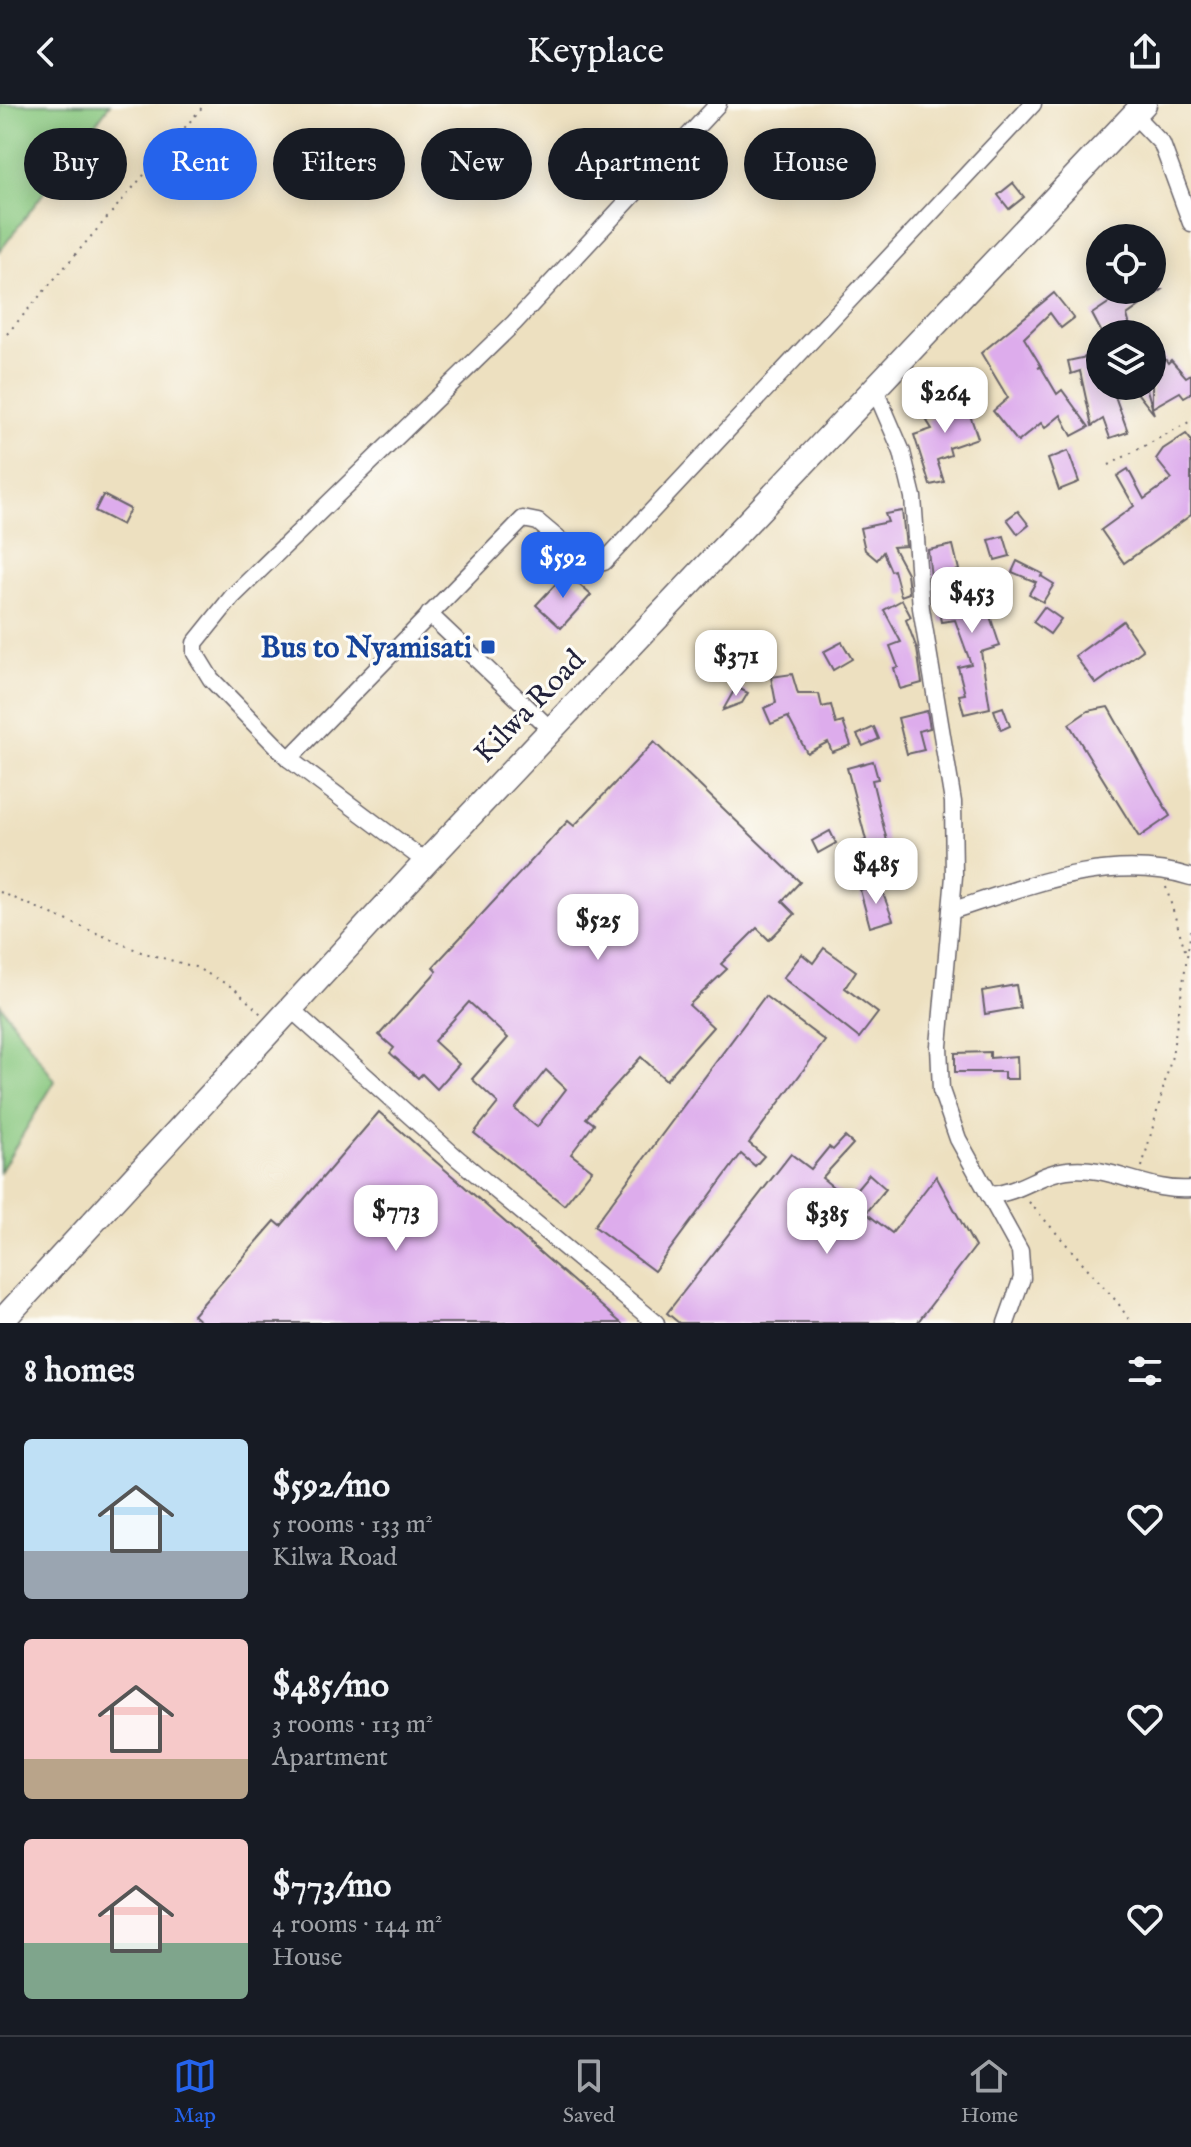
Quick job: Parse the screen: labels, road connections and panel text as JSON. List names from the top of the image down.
{
  "streets": {
    "highway": ["Kilwa Road"]
  },
  "places": {
    "transit": ["Bus to Nyamisati"]
  },
  "page": {
    "header": "Keyplace",
    "chip": [
      "Buy",
      "Rent",
      "Filters",
      "New",
      "Apartment",
      "House"
    ],
    "price": [
      "$264",
      "$592",
      "$453",
      "$371",
      "$485",
      "$525",
      "$773",
      "$385"
    ],
    "heading": "8 homes",
    "list": [
      {
        "name": "$592/mo",
        "note": "5 rooms · 133 m² · Kilwa Road"
      },
      {
        "name": "$485/mo",
        "note": "3 rooms · 113 m² · Apartment"
      },
      {
        "name": "$773/mo",
        "note": "4 rooms · 144 m² · House"
      }
    ],
    "tabs": ["Map", "Saved", "Home"]
  }
}
